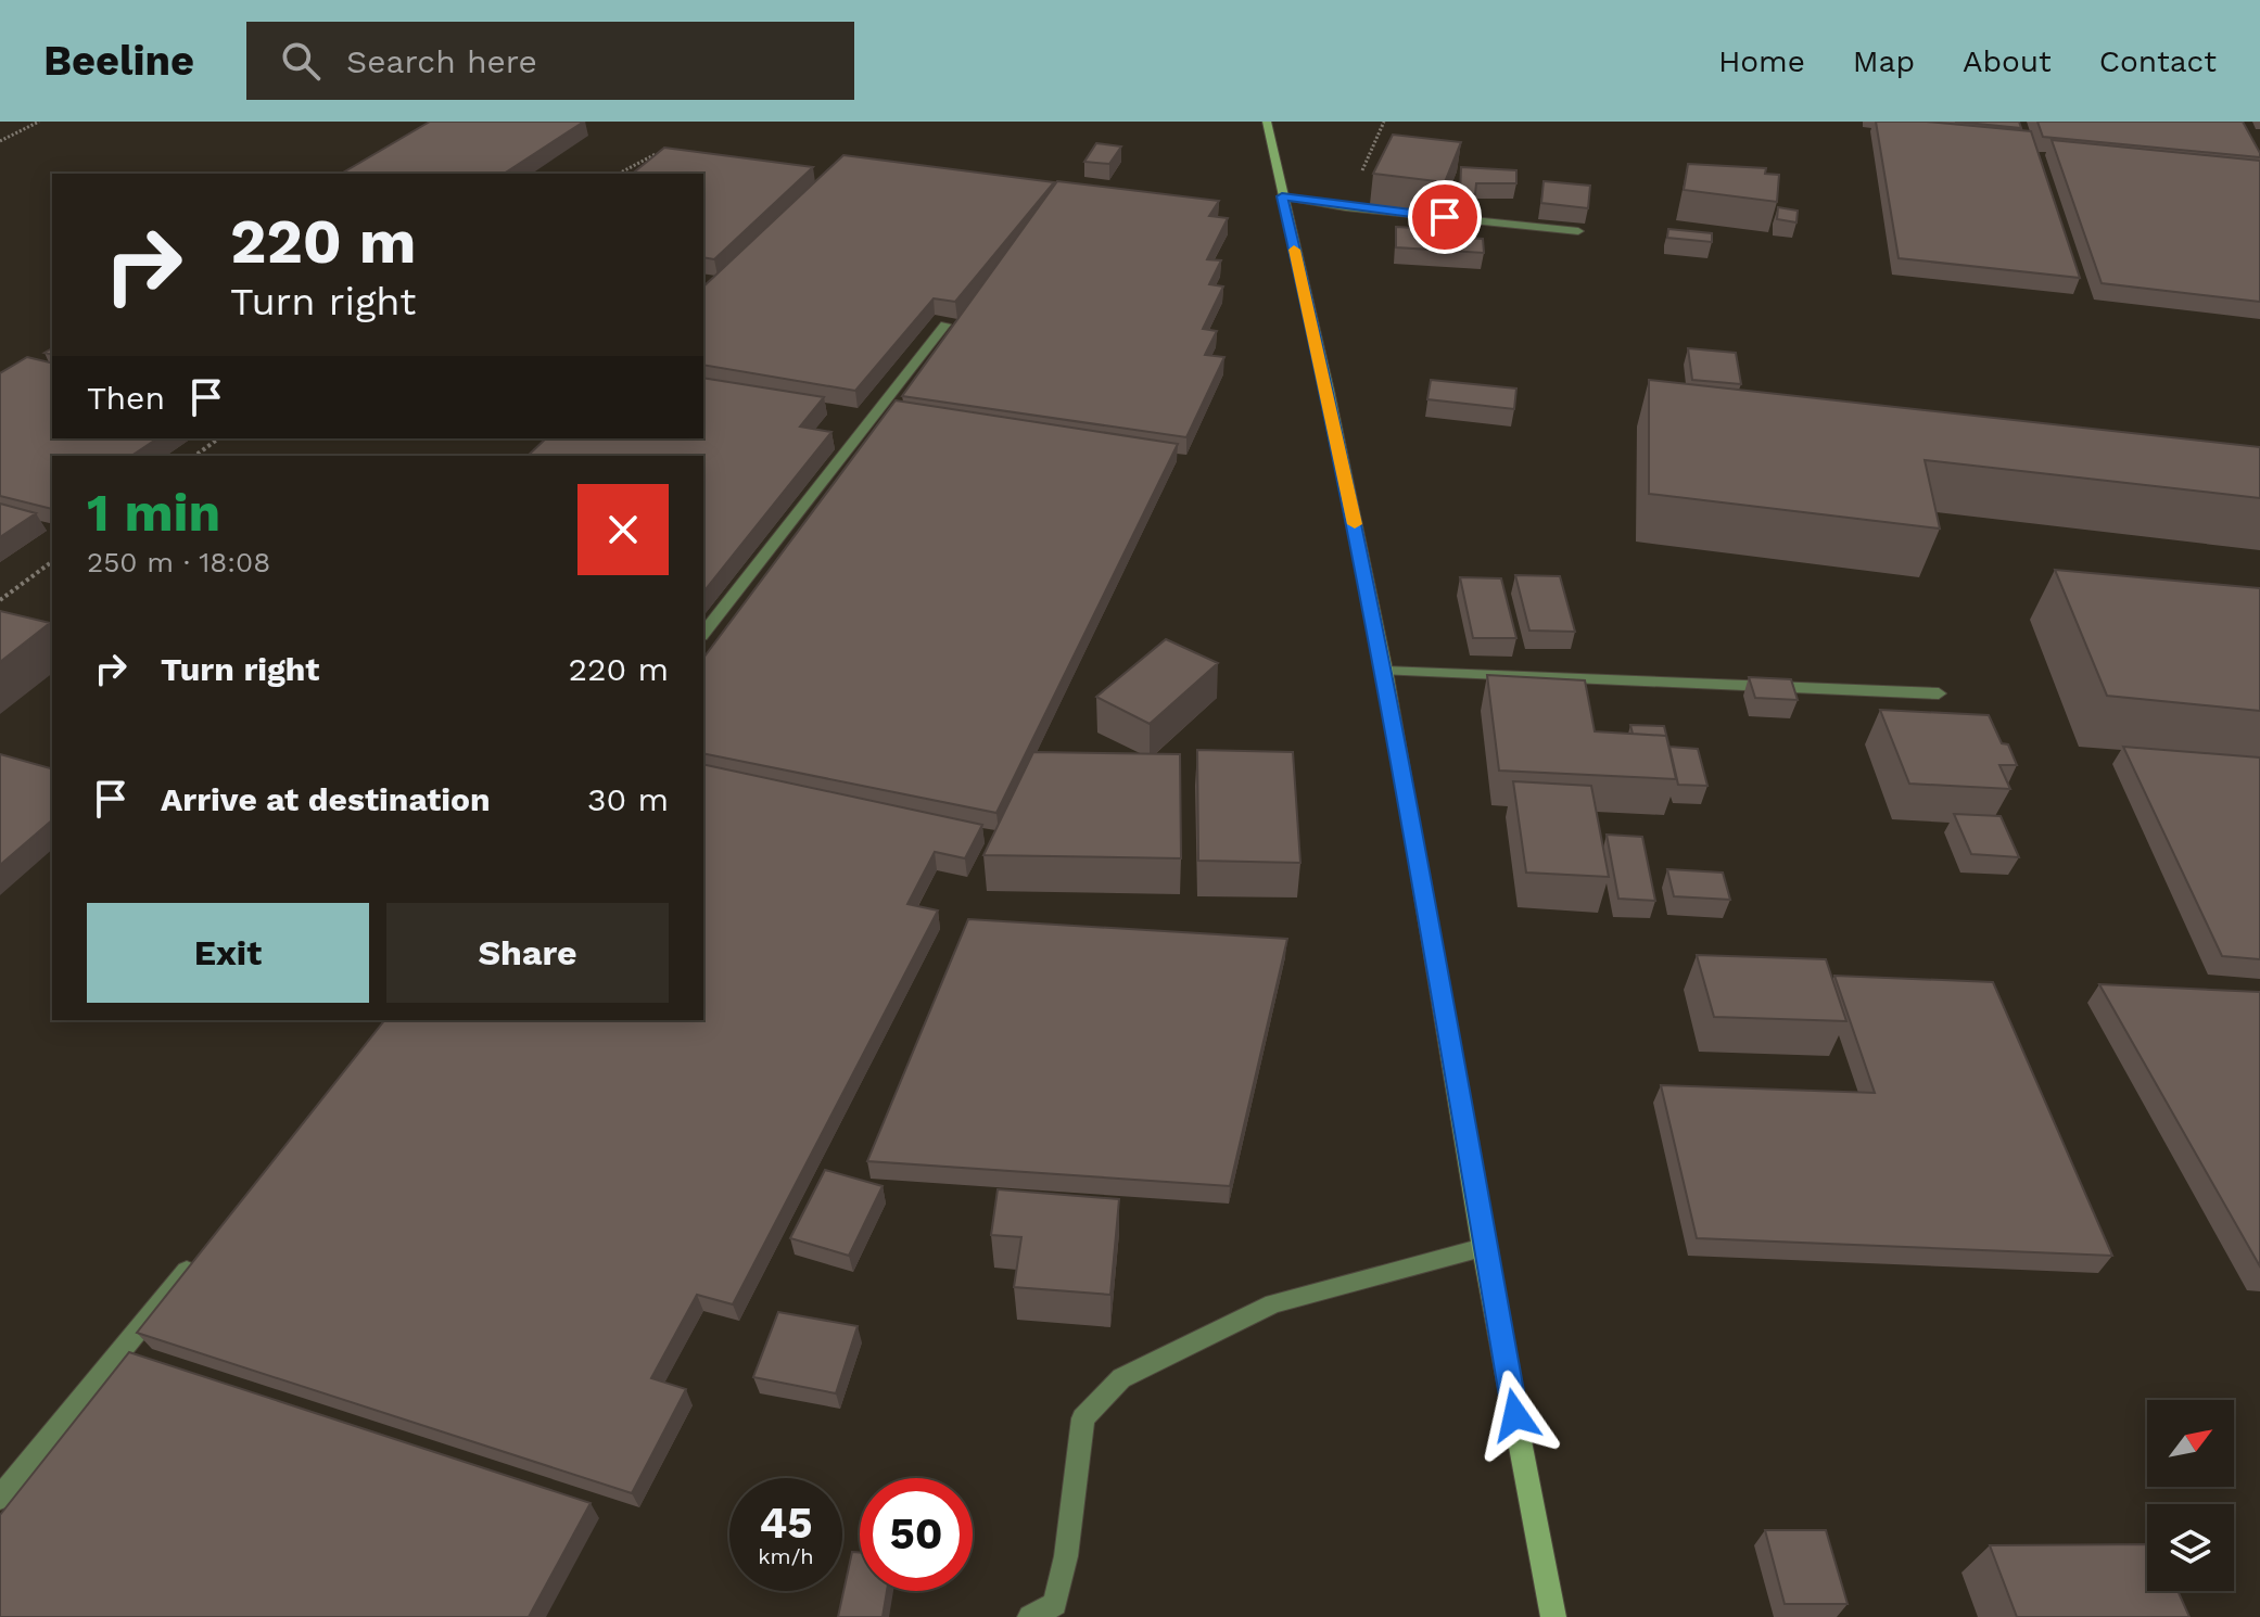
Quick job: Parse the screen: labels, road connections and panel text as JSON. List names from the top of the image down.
{
  "north": "top right",
  "page": {
    "header": "Beeline",
    "search": "Search here",
    "nav": [
      "Home",
      "Map",
      "About",
      "Contact"
    ],
    "turn": ["220 m", "Turn right"],
    "then": "Then",
    "heading": ["1 min", "250 m · 18:08"],
    "list": [
      {
        "name": "Turn right",
        "value": "220 m"
      },
      {
        "name": "Arrive at destination",
        "value": "30 m"
      }
    ],
    "buttons": ["Exit", "Share"],
    "speed": "45 km/h",
    "limit": "50"
  }
}
